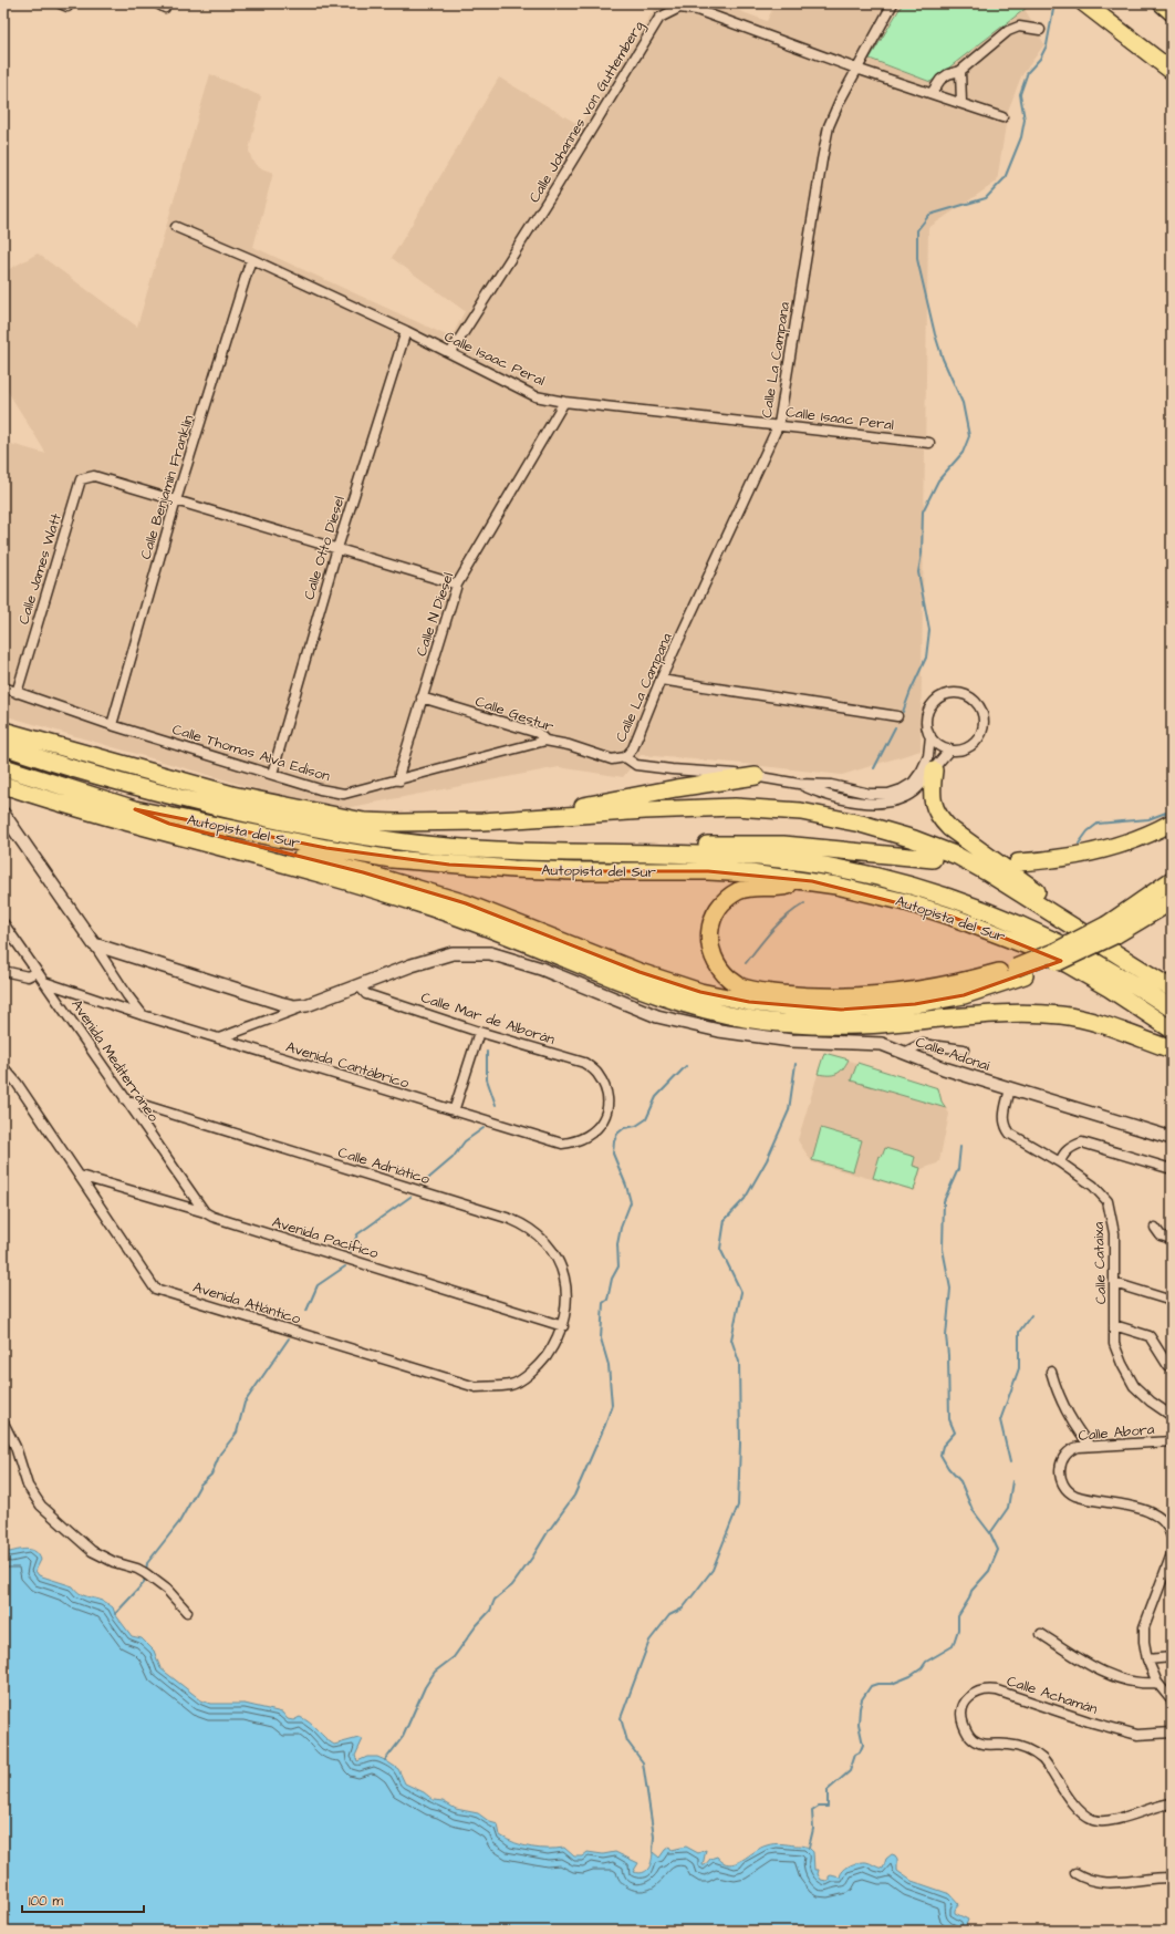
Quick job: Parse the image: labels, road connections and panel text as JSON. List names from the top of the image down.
{
  "streets": {
    "highway": ["Autopista del Sur"],
    "street": [
      "Calle Johannes von Guttemberg",
      "Calle Isaac Peral",
      "Calle La Campana",
      "Calle Benjamin Franklin",
      "Calle Otto Diesel",
      "Calle James Watt",
      "Calle N Diesel",
      "Calle Gestur",
      "Calle Thomas Alva Edison",
      "Calle Mar de Alborán",
      "Calle Adonai",
      "Avenida Mediterráneo",
      "Avenida Cantábrico",
      "Calle Adriático",
      "Avenida Pacífico",
      "Calle Cataixa",
      "Avenida Atlántico",
      "Calle Abora",
      "Calle Achamán"
    ]
  },
  "crossings": [
    ["Calle Johannes von Guttemberg", "Calle Isaac Peral"],
    ["Calle Johannes von Guttemberg", "Calle La Campana"],
    ["Calle Isaac Peral", "Calle La Campana"],
    ["Calle Isaac Peral", "Calle Benjamin Franklin"],
    ["Calle Isaac Peral", "Calle Otto Diesel"],
    ["Calle Isaac Peral", "Calle N Diesel"],
    ["Calle La Campana", "Calle Gestur"],
    ["Calle Benjamin Franklin", "Calle James Watt"],
    ["Calle Benjamin Franklin", "Calle Thomas Alva Edison"],
    ["Calle Otto Diesel", "Calle Thomas Alva Edison"],
    ["Calle James Watt", "Calle Thomas Alva Edison"],
    ["Calle N Diesel", "Calle Gestur"],
    ["Calle N Diesel", "Calle Thomas Alva Edison"],
    ["Calle Gestur", "Calle Thomas Alva Edison"],
    ["Calle Mar de Alborán", "Calle Adonai"],
    ["Calle Mar de Alborán", "Avenida Cantábrico"],
    ["Calle Adonai", "Calle Cataixa"],
    ["Avenida Mediterráneo", "Avenida Cantábrico"],
    ["Avenida Mediterráneo", "Calle Adriático"],
    ["Avenida Mediterráneo", "Avenida Pacífico"],
    ["Calle Adriático", "Avenida Pacífico"],
    ["Calle Adriático", "Avenida Atlántico"],
    ["Avenida Pacífico", "Avenida Atlántico"]
  ],
  "scale_bar": "100 m"
}
